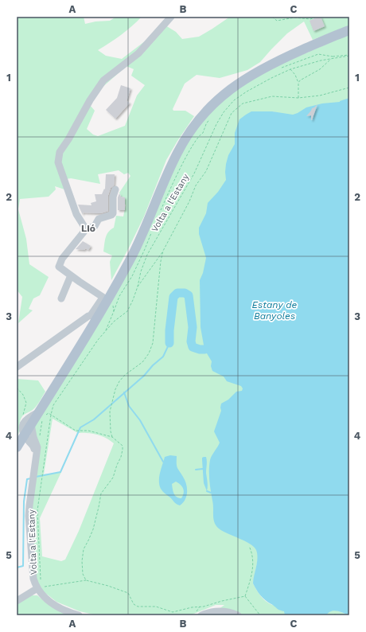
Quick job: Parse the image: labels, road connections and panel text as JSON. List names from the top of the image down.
{
  "streets": {
    "path": ["Volta a l'Estany"]
  },
  "districts": ["Lió"],
  "water": ["Estany de Banyoles"],
  "grid": {
    "columns": ["A", "B", "C"],
    "rows": [
      "1",
      "2",
      "3",
      "4",
      "5"
    ]
  }
}
